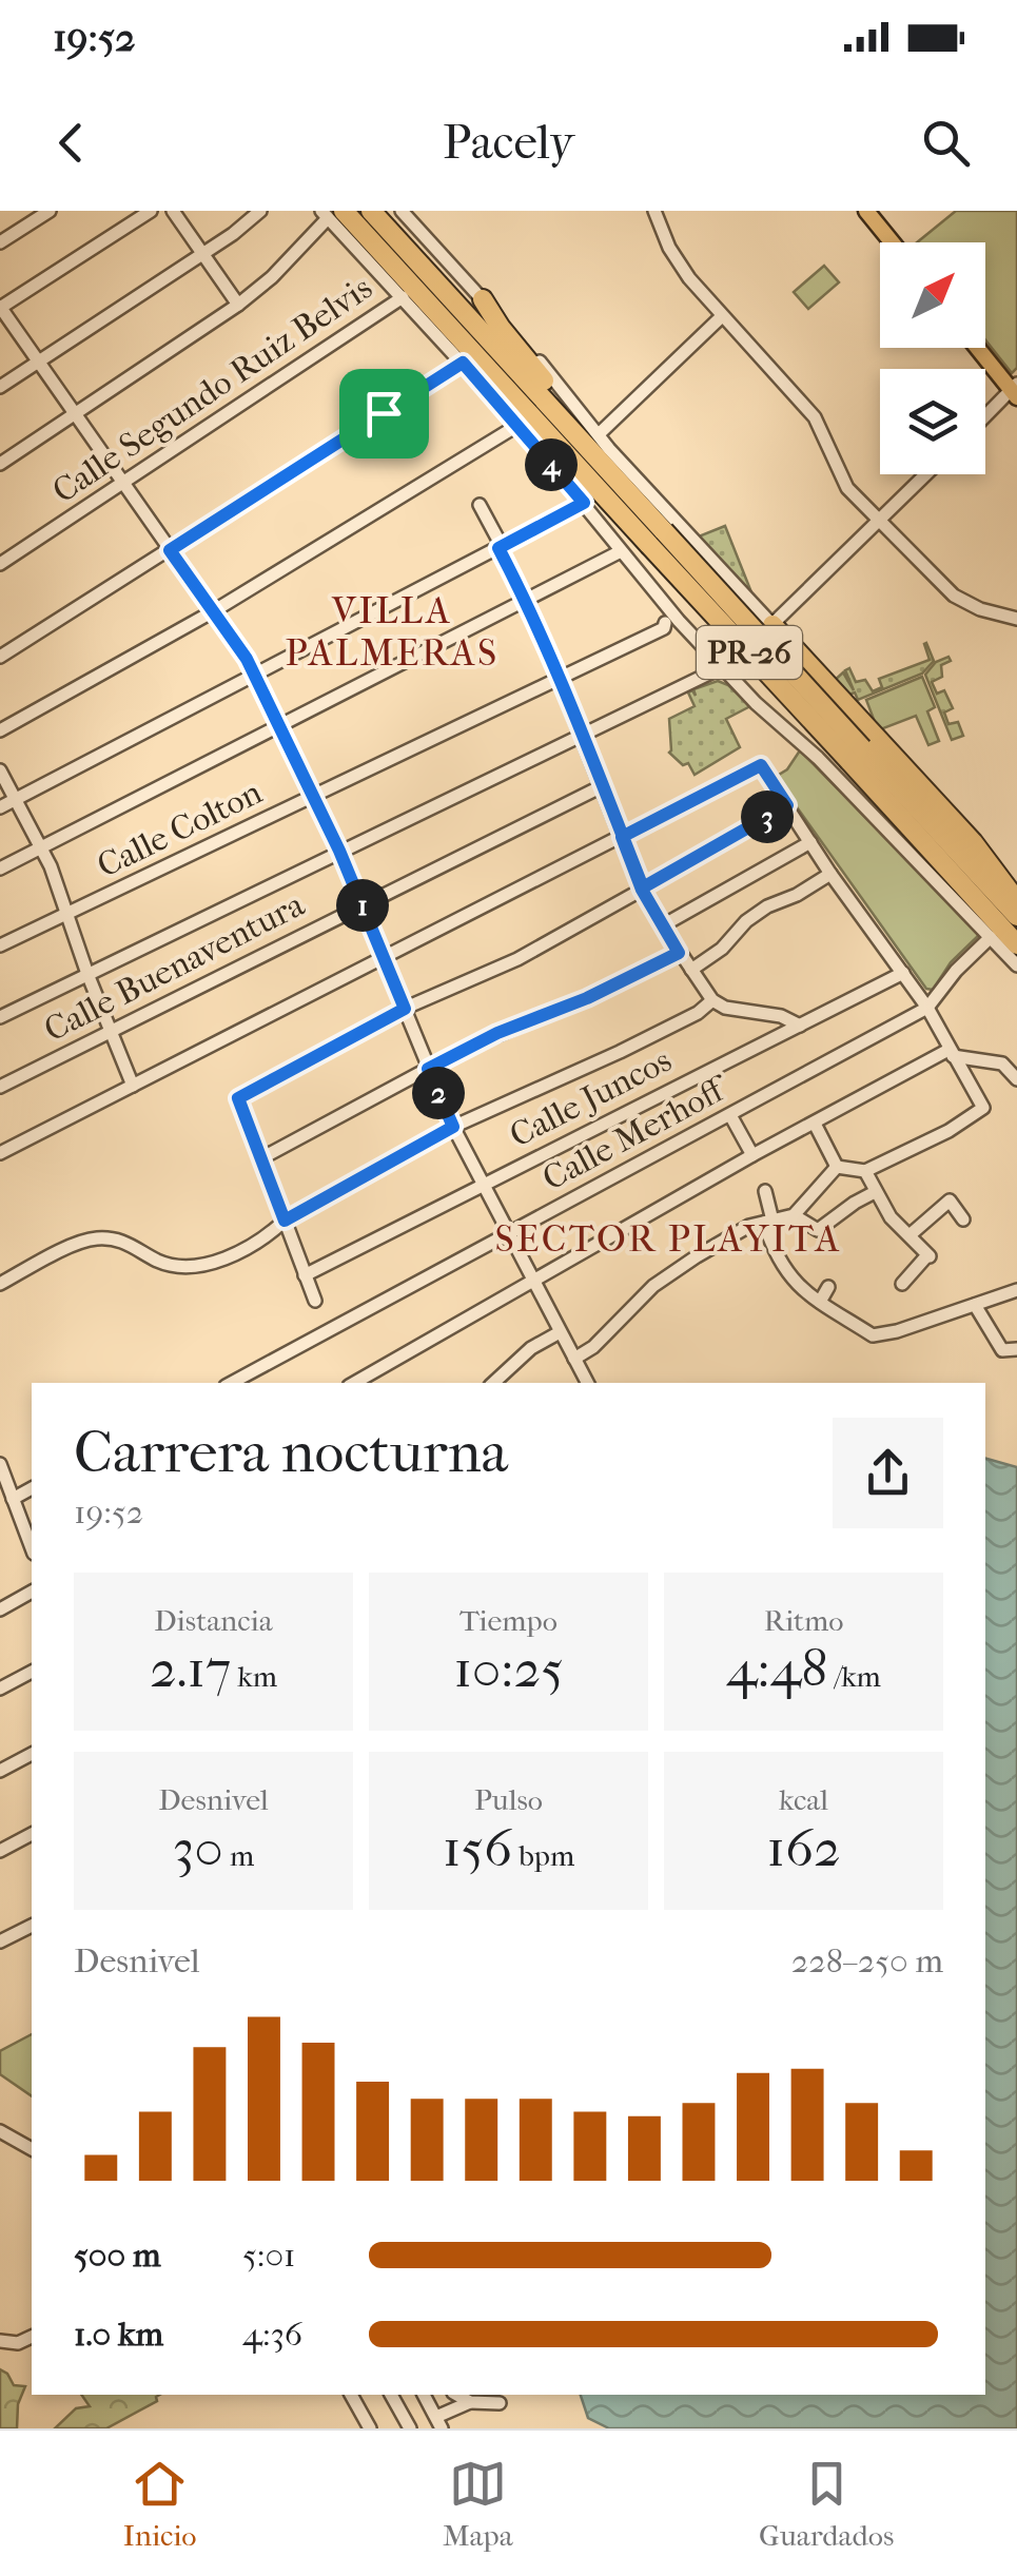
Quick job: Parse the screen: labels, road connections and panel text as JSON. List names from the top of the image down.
{
  "streets": {
    "highway": ["PR-26"],
    "street": [
      "Calle Segundo Ruiz Belvis",
      "Calle Colton",
      "Calle Buenaventura",
      "Calle Juncos",
      "Calle Merhoff"
    ]
  },
  "districts": ["VILLA PALMERAS", "SECTOR PLAYITA"],
  "north": "top right",
  "page": {
    "status": "19:52",
    "header": "Pacely",
    "pins": [
      "4",
      "3",
      "1",
      "2"
    ],
    "heading": ["Carrera nocturna", "19:52"],
    "stats": [
      ["Distancia", "2.17 km"],
      ["Tiempo", "10:25"],
      ["Ritmo", "4:48 /km"],
      ["Desnivel", "30 m"],
      ["Pulso", "156 bpm"],
      ["kcal", "162"]
    ],
    "chart": ["Desnivel", "228–250 m"],
    "list": [
      {
        "name": "500 m",
        "note": "5:01"
      },
      {
        "name": "1.0 km",
        "note": "4:36"
      }
    ],
    "tabs": ["Inicio", "Mapa", "Guardados"]
  }
}
